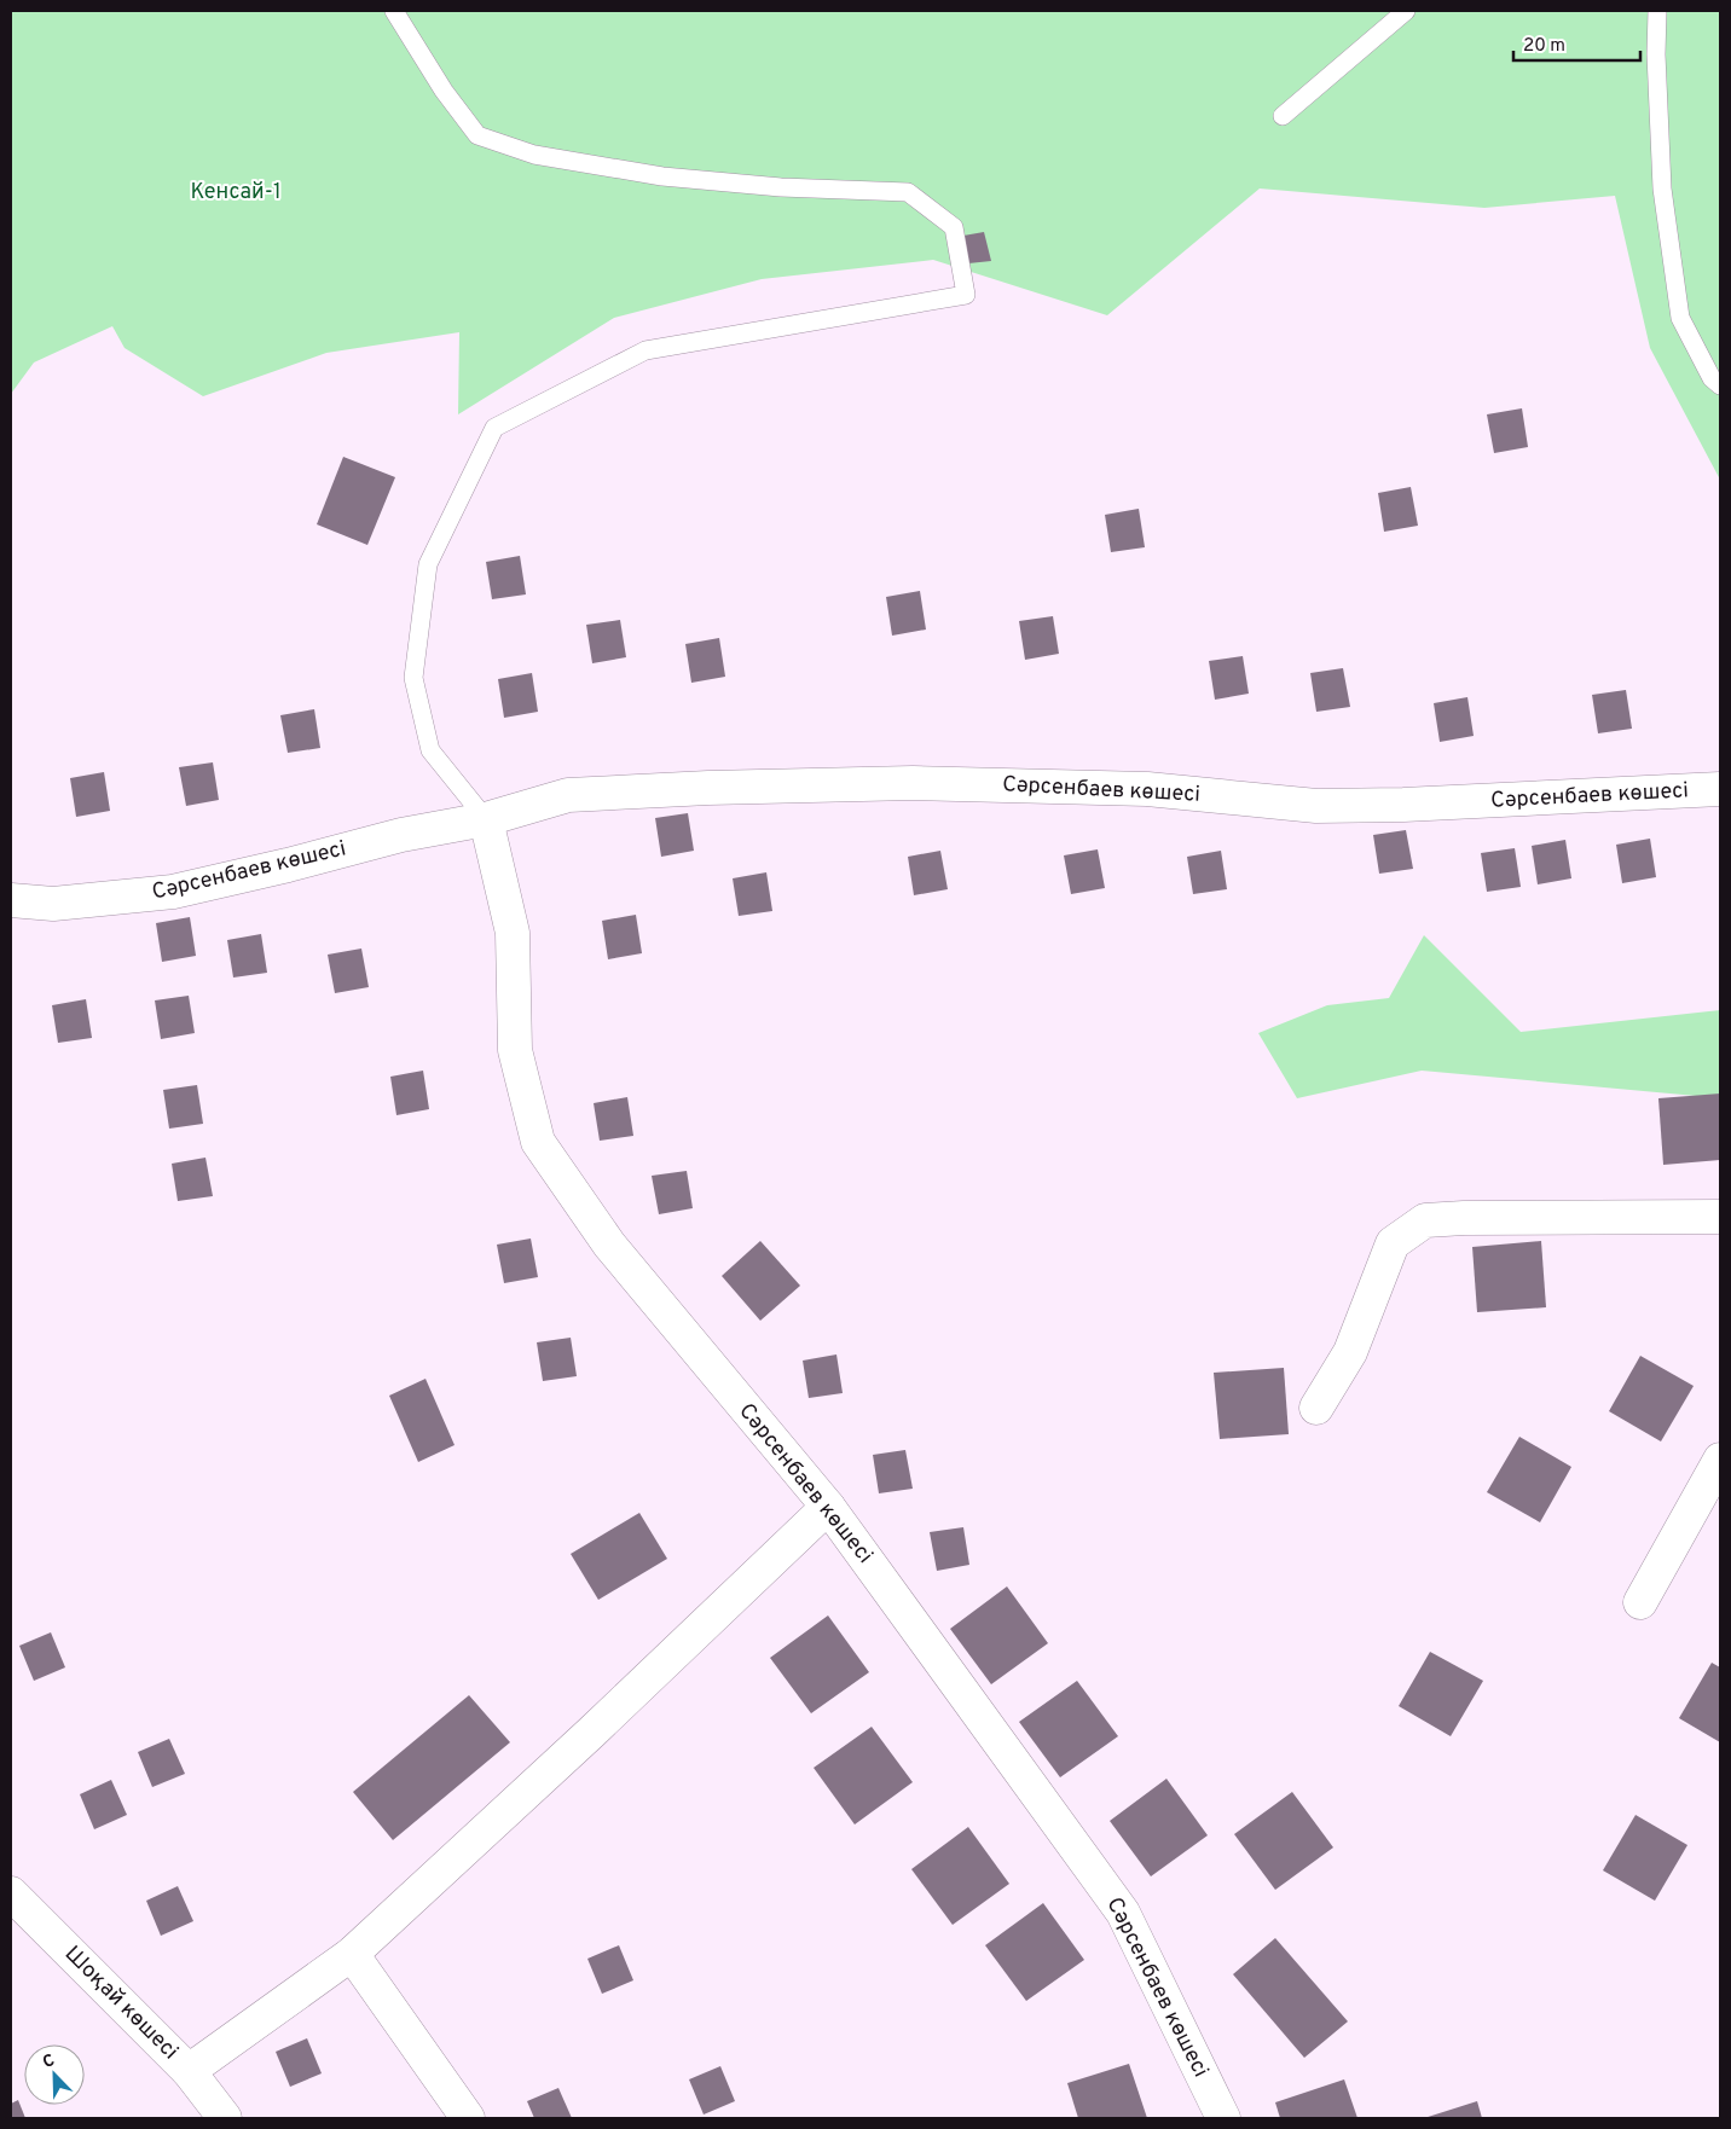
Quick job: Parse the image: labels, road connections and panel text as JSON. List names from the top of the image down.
{
  "streets": {
    "street": ["Сәрсенбаев көшесі", "Шоқай көшесі"]
  },
  "parks": ["Кенсай-1"],
  "scale_bar": "20 m",
  "north": "top left"
}
